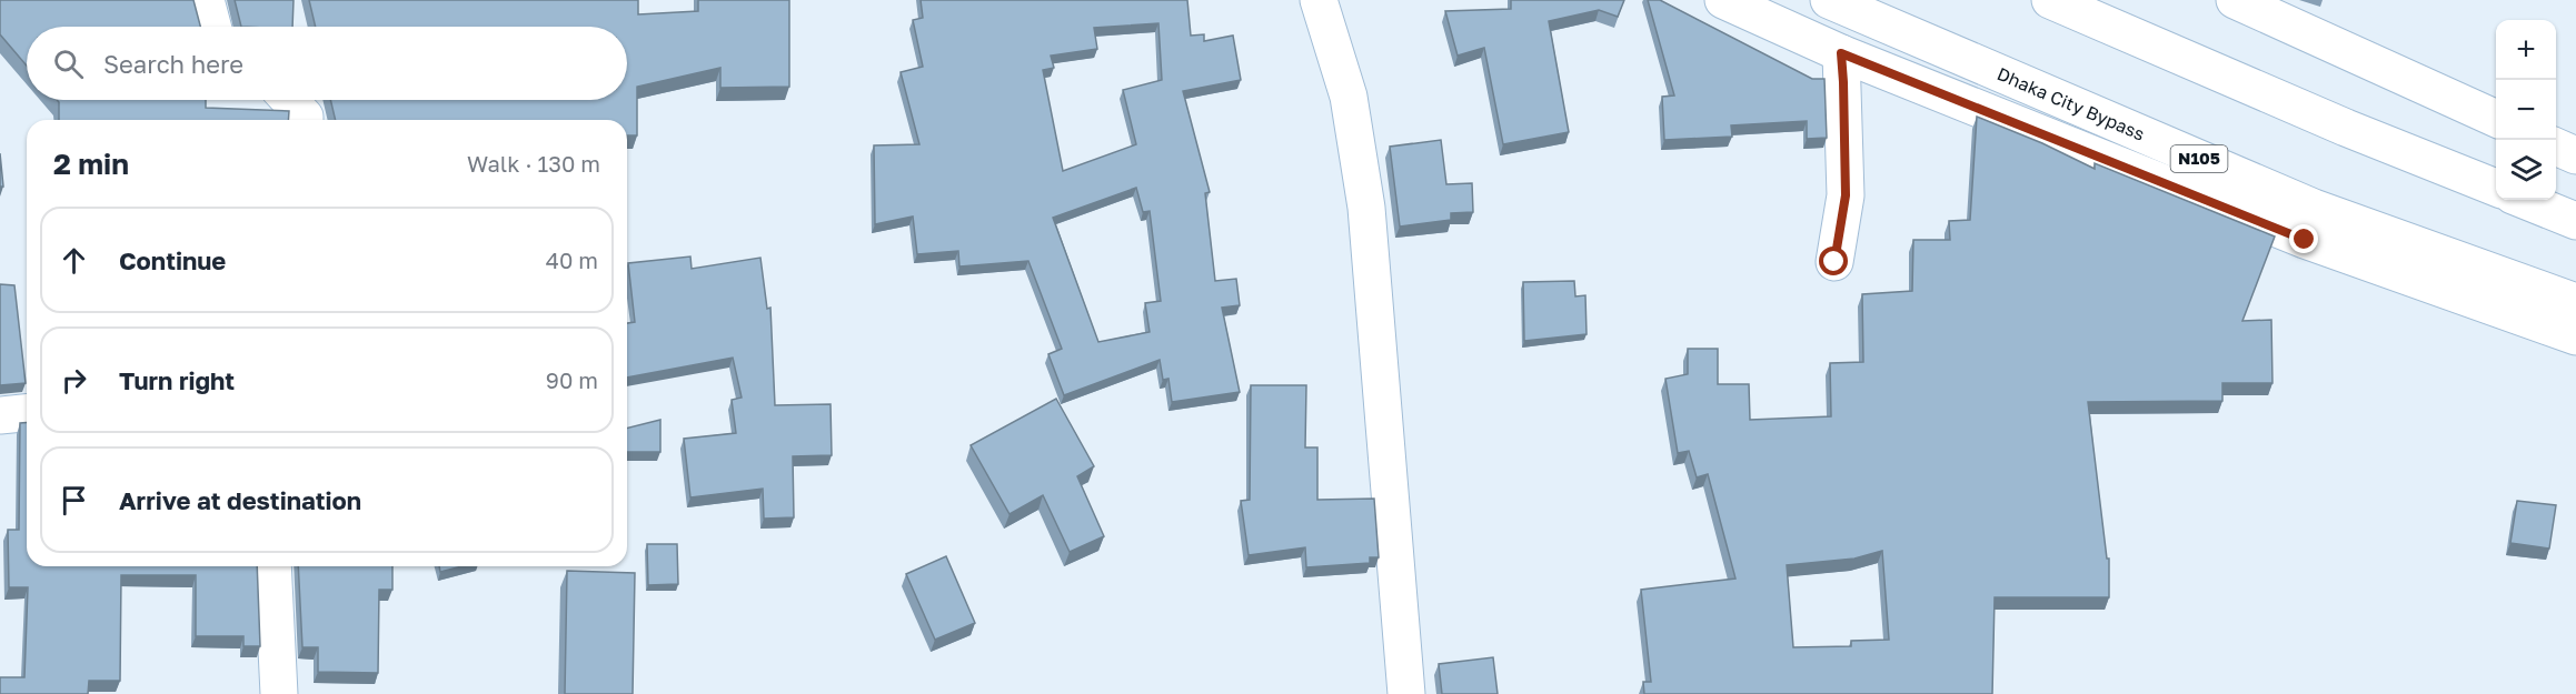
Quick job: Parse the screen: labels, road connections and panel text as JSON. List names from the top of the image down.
{
  "streets": {
    "main road": ["Dhaka City Bypass", "N105"]
  },
  "page": {
    "map_buttons": ["+", "−"],
    "search": "Search here",
    "heading": ["2 min", "Walk · 130 m"],
    "list": [
      ["Continue", "40 m"],
      ["Turn right", "90 m"],
      "Arrive at destination"
    ]
  }
}
